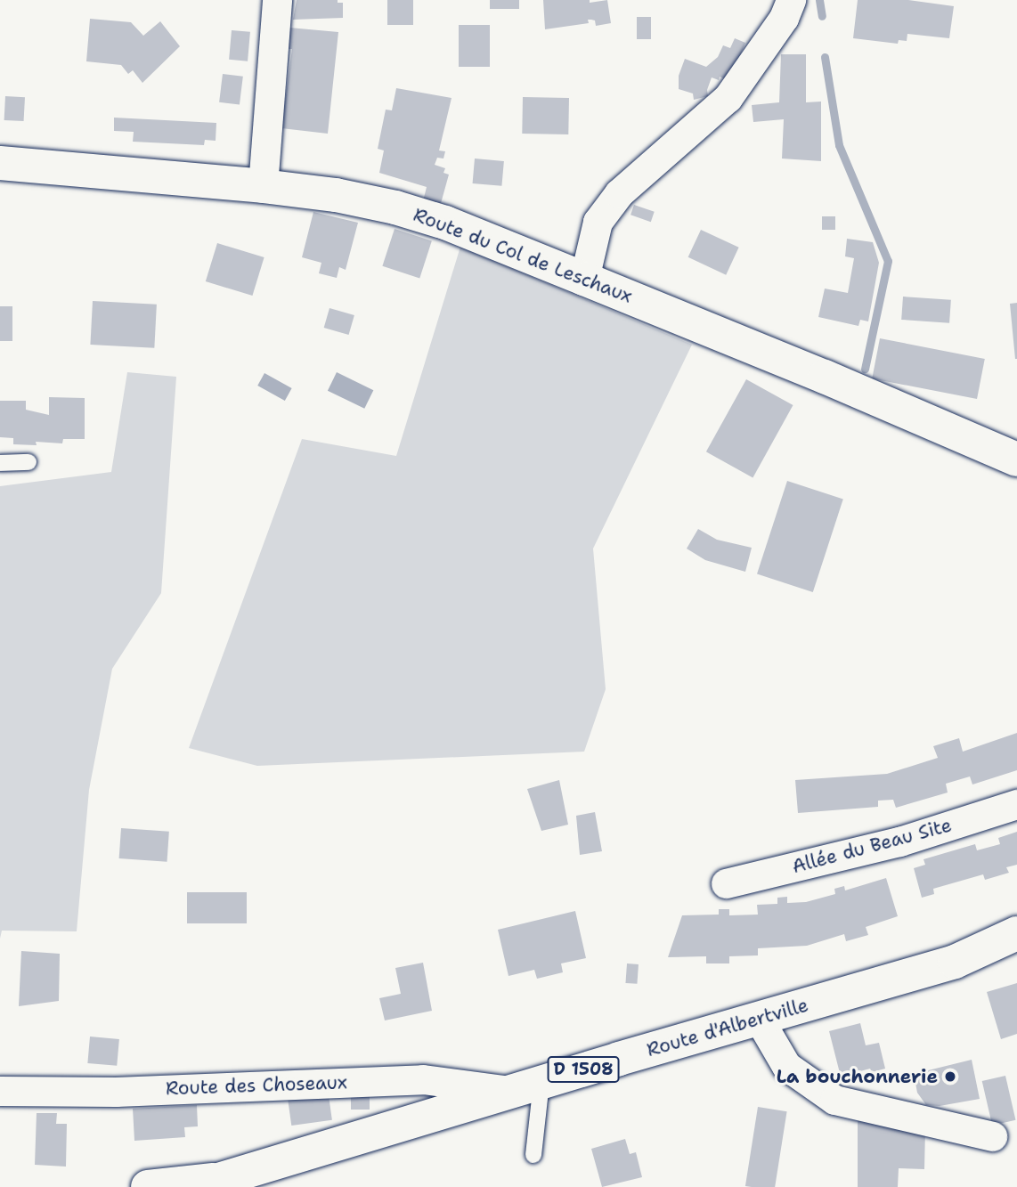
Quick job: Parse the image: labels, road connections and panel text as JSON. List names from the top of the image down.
{
  "streets": {
    "main road": ["Route du Col de Leschaux", "Route d'Albertville", "D 1508"],
    "street": ["Allée du Beau Site", "Route des Choseaux"]
  },
  "crossings": [
    ["Route d'Albertville", "Route des Choseaux"]
  ],
  "places": ["La bouchonnerie"]
}
